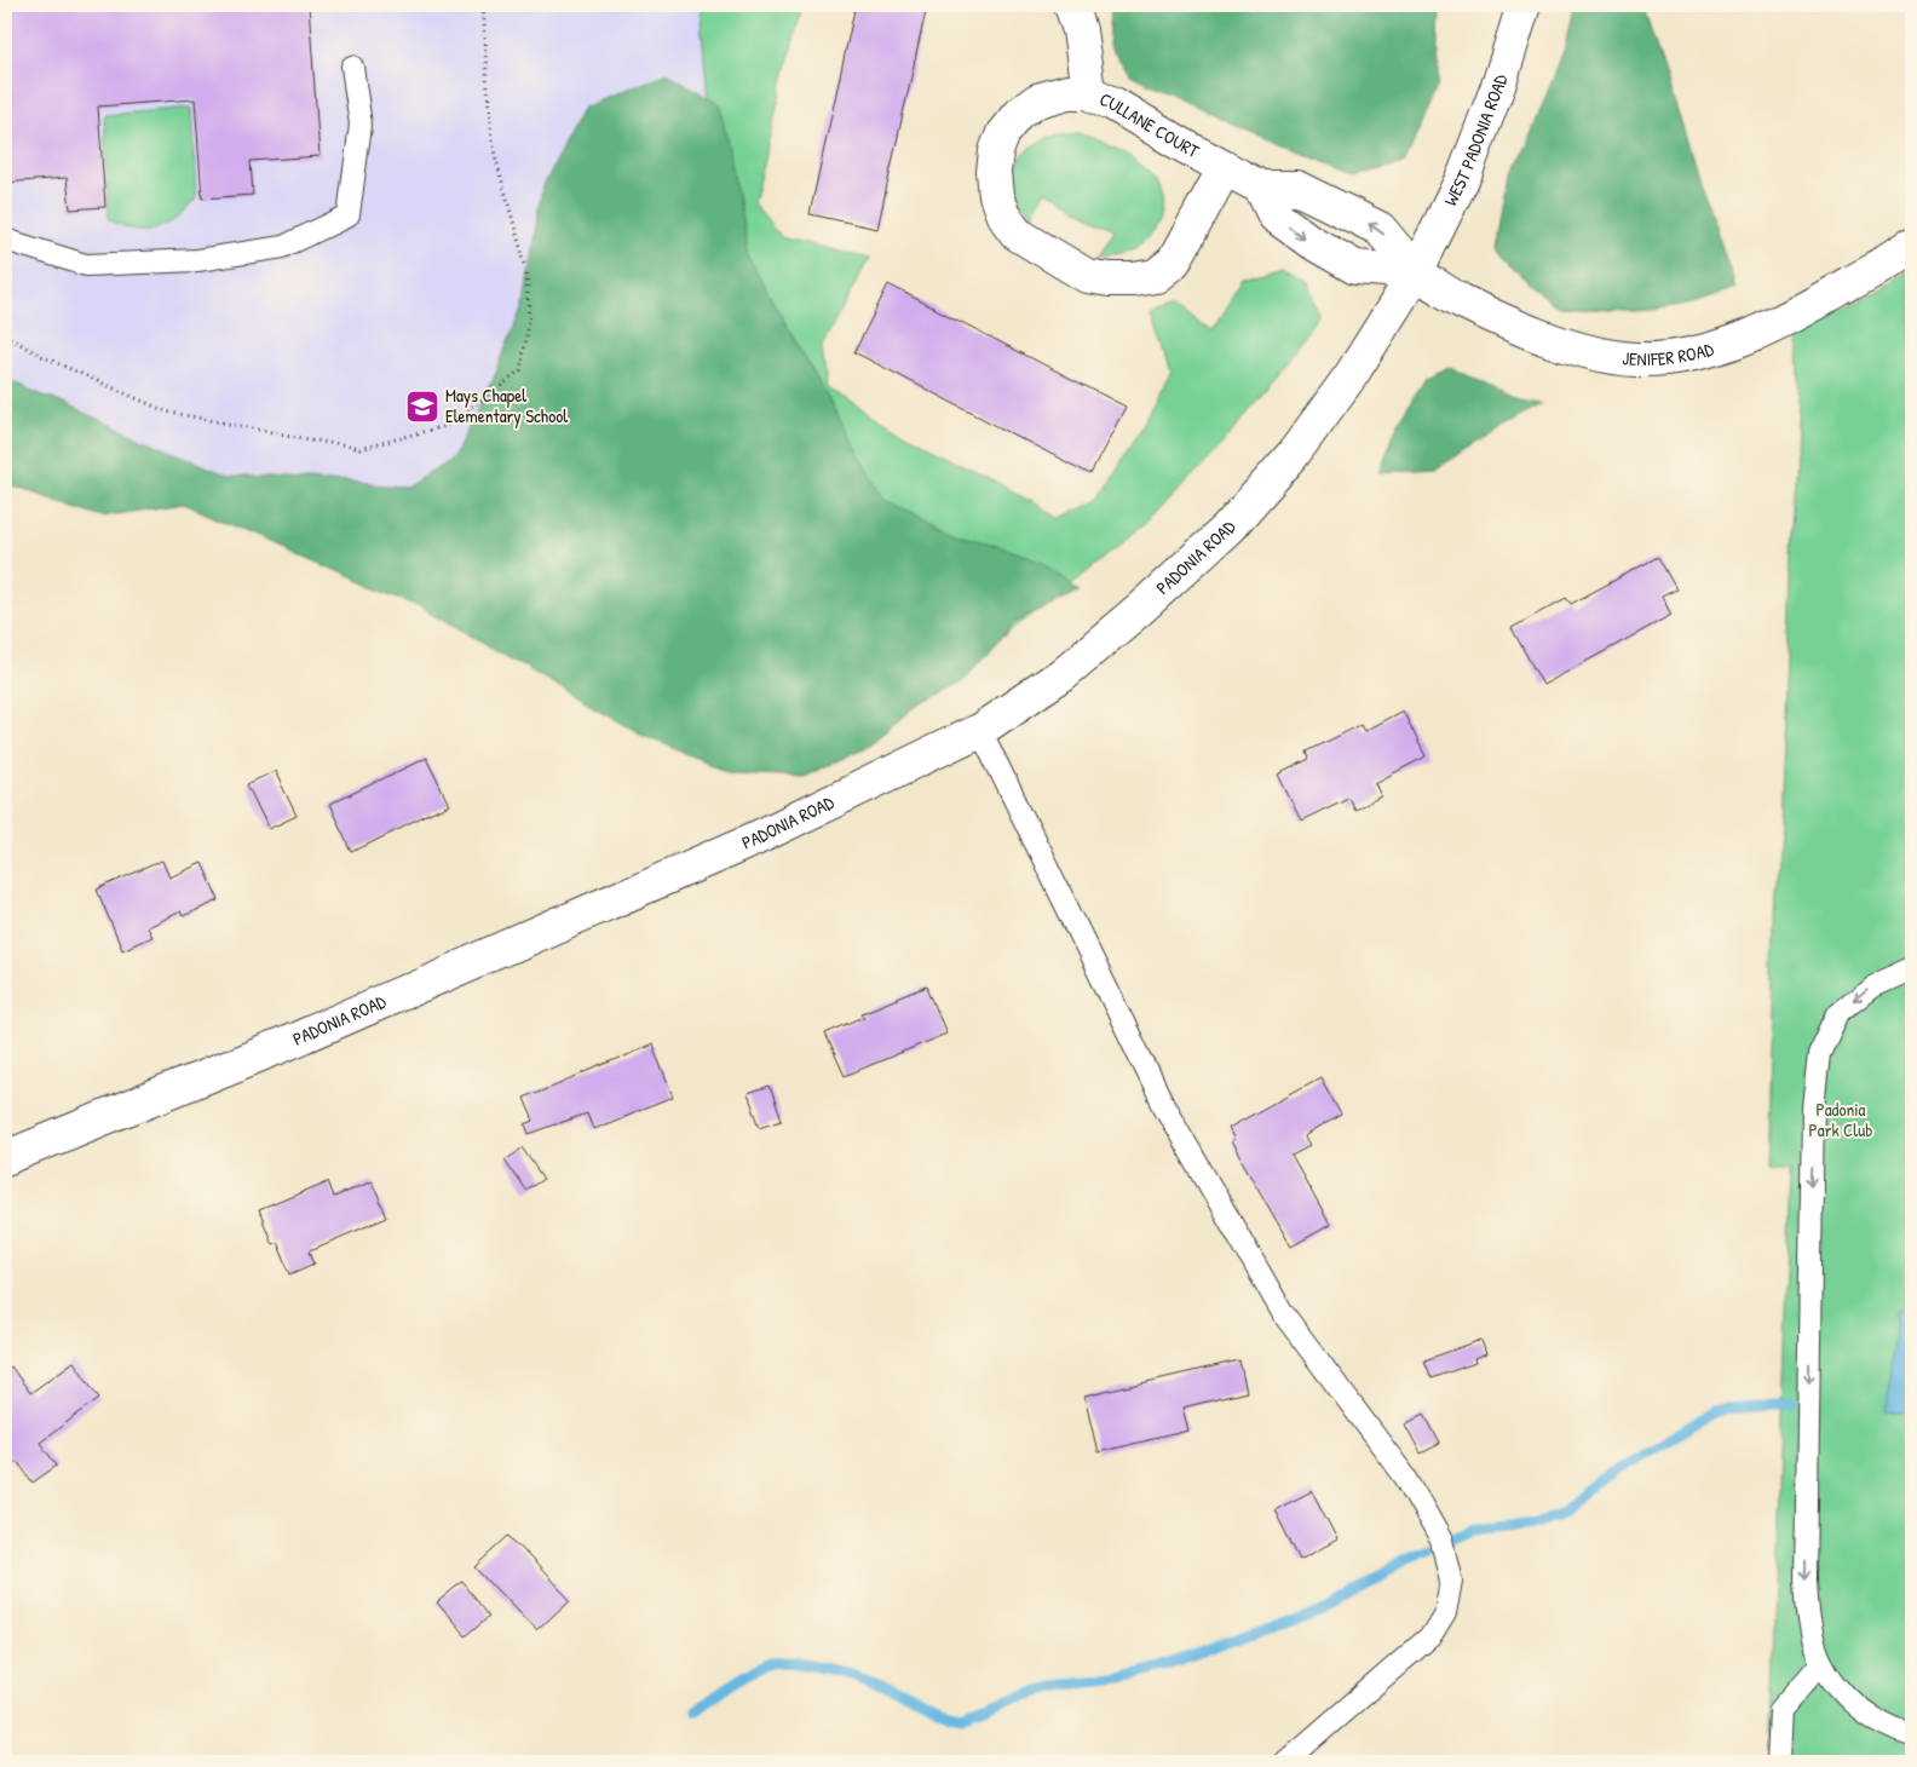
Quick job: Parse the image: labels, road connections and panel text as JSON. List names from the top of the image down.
{
  "streets": {
    "main road": [
      "CULLANE COURT",
      "WEST PADONIA ROAD",
      "JENIFER ROAD",
      "PADONIA ROAD"
    ]
  },
  "crossings": [
    ["CULLANE COURT", "WEST PADONIA ROAD"],
    ["CULLANE COURT", "JENIFER ROAD"],
    ["CULLANE COURT", "PADONIA ROAD"],
    ["WEST PADONIA ROAD", "JENIFER ROAD"],
    ["WEST PADONIA ROAD", "PADONIA ROAD"],
    ["JENIFER ROAD", "PADONIA ROAD"]
  ],
  "parks": ["Padonia Park Club"],
  "places": {
    "school or university": ["Mays Chapel Elementary School"]
  }
}
